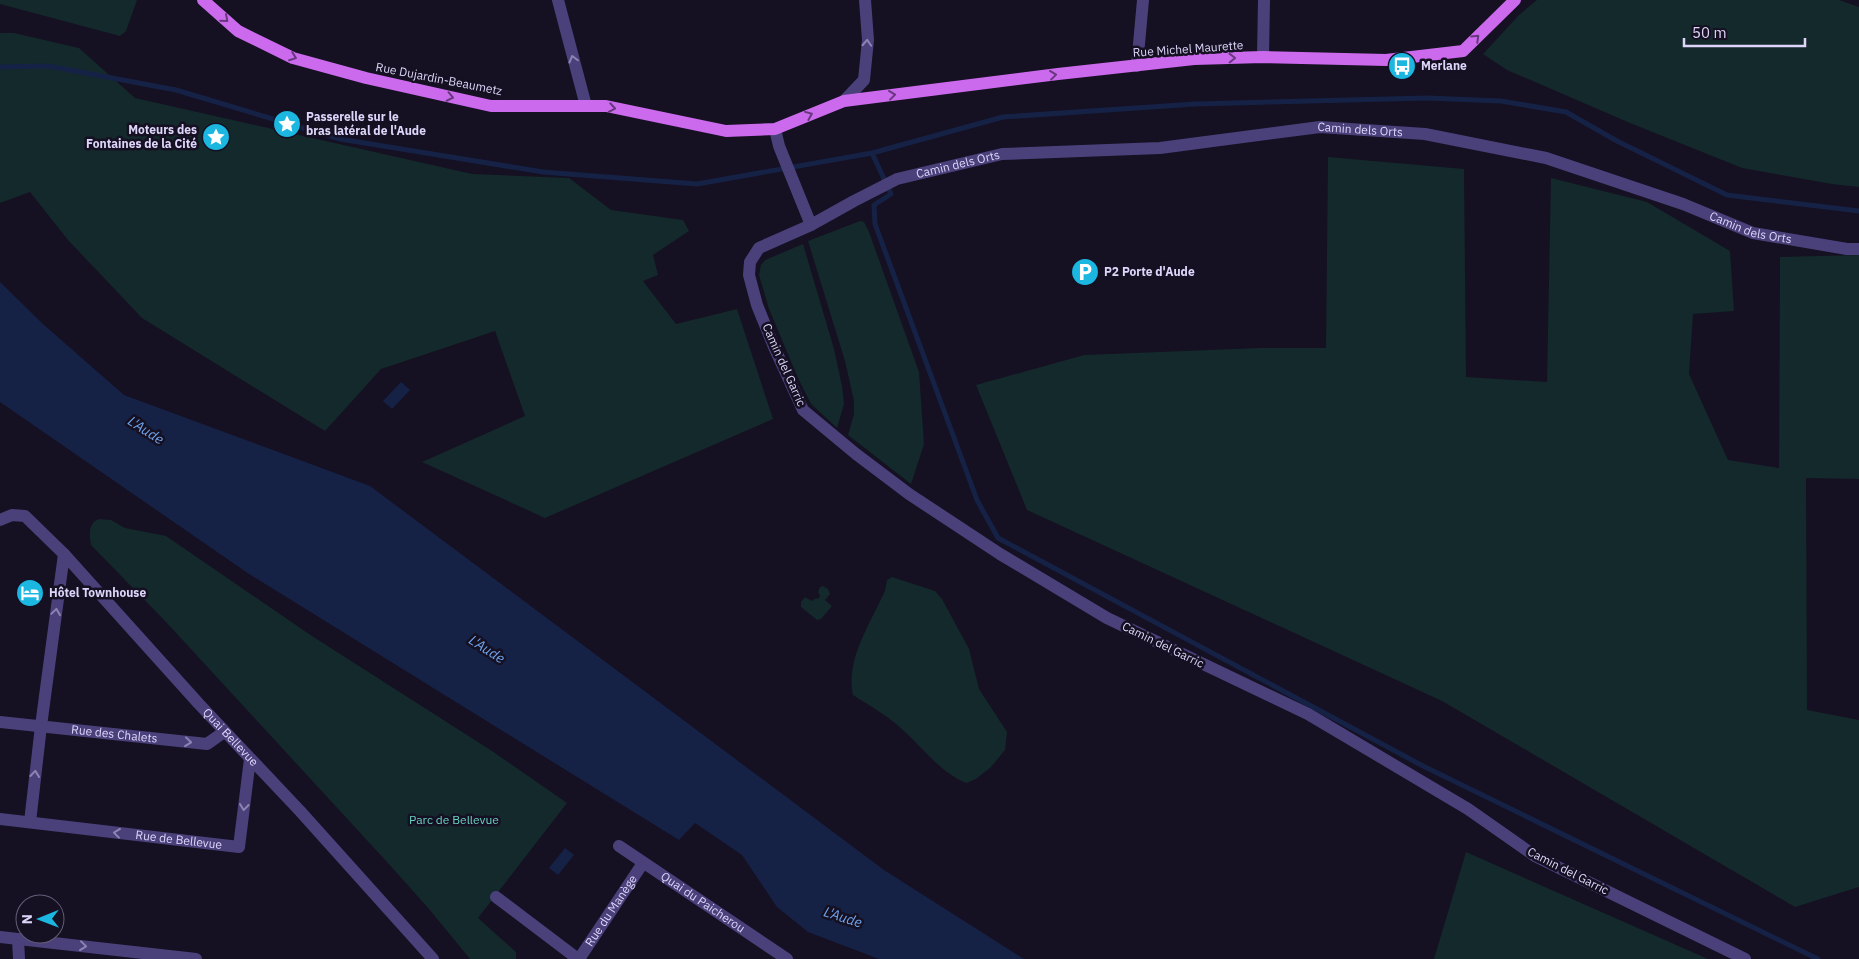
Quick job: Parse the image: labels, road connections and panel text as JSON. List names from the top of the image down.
{
  "streets": {
    "main road": ["Rue Michel Maurette", "Rue Dujardin-Beaumetz"],
    "street": [
      "Camin dels Orts",
      "Camin del Garric",
      "Rue des Chalets",
      "Quai Bellevue",
      "Rue de Bellevue",
      "Quai du Paicherou",
      "Rue du Manège"
    ]
  },
  "crossings": [
    ["Rue Michel Maurette", "Rue Dujardin-Beaumetz"],
    ["Camin dels Orts", "Camin del Garric"],
    ["Rue des Chalets", "Quai Bellevue"],
    ["Quai Bellevue", "Rue de Bellevue"],
    ["Quai du Paicherou", "Rue du Manège"]
  ],
  "one_way": ["Rue Michel Maurette", "Rue Dujardin-Beaumetz", "Rue des Chalets"],
  "water": ["L'Aude"],
  "parks": ["Parc de Bellevue"],
  "places": {
    "bus stop": ["Merlane"],
    "place": ["Passerelle sur le bras latéral de l'Aude", "Moteurs des Fontaines de la Cité"],
    "parking": ["P2 Porte d'Aude"],
    "hotel": ["Hôtel Townhouse"]
  },
  "scale_bar": "50 m",
  "north": "left"
}
